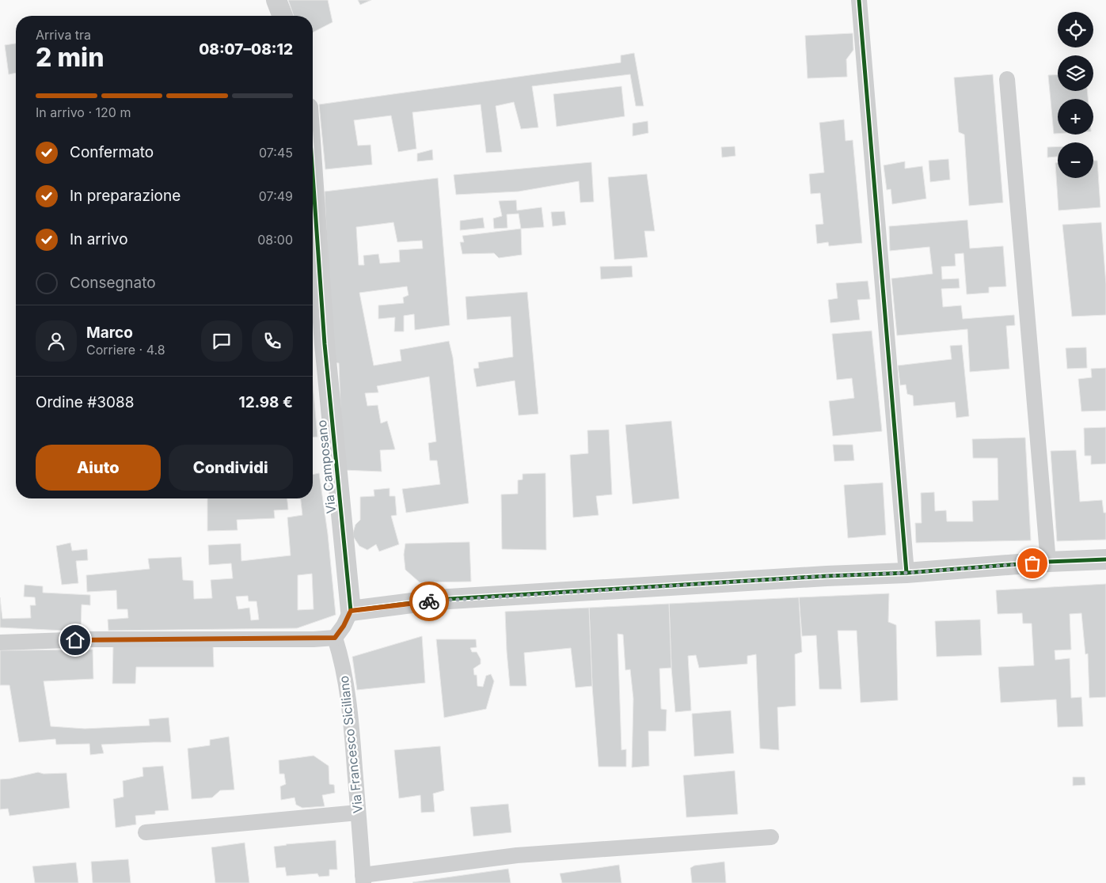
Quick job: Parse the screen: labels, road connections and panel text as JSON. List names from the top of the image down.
{
  "streets": {
    "street": ["Via Camposano", "Via Francesco Siciliano"]
  },
  "page": {
    "map_buttons": ["+", "−"],
    "heading": ["2 min", "Arriva tra", "08:07–08:12"],
    "panel": [
      "Marco",
      "Corriere · 4.8",
      "Ordine #3088",
      "12.98 €"
    ],
    "bar": "In arrivo · 120 m",
    "list": [
      ["Confermato", "07:45"],
      ["In preparazione", "07:49"],
      ["In arrivo", "08:00"],
      "Consegnato"
    ],
    "buttons": ["Aiuto", "Condividi"]
  }
}
